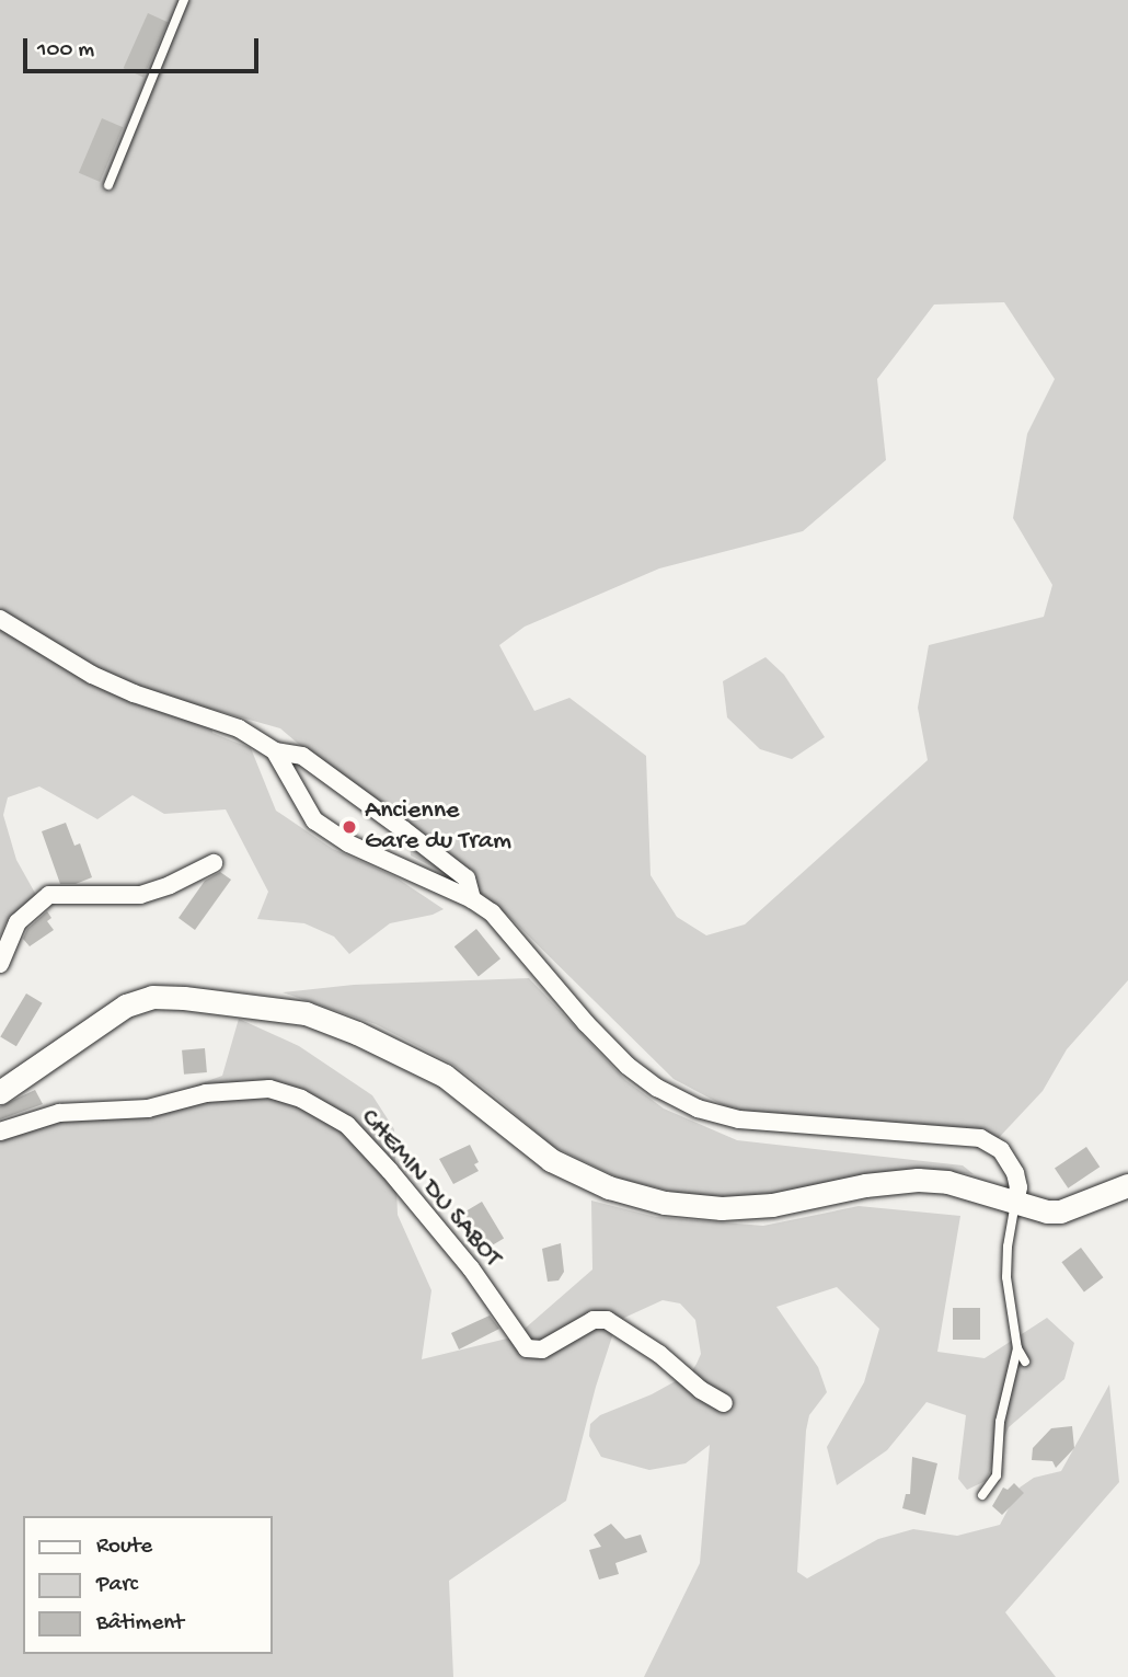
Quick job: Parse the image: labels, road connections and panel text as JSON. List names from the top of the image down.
{
  "streets": {
    "street": ["CHEMIN DU SABOT"]
  },
  "places": ["Ancienne Gare du Tram"],
  "legend": ["Route", "Parc", "Bâtiment"],
  "scale_bar": "100 m"
}
